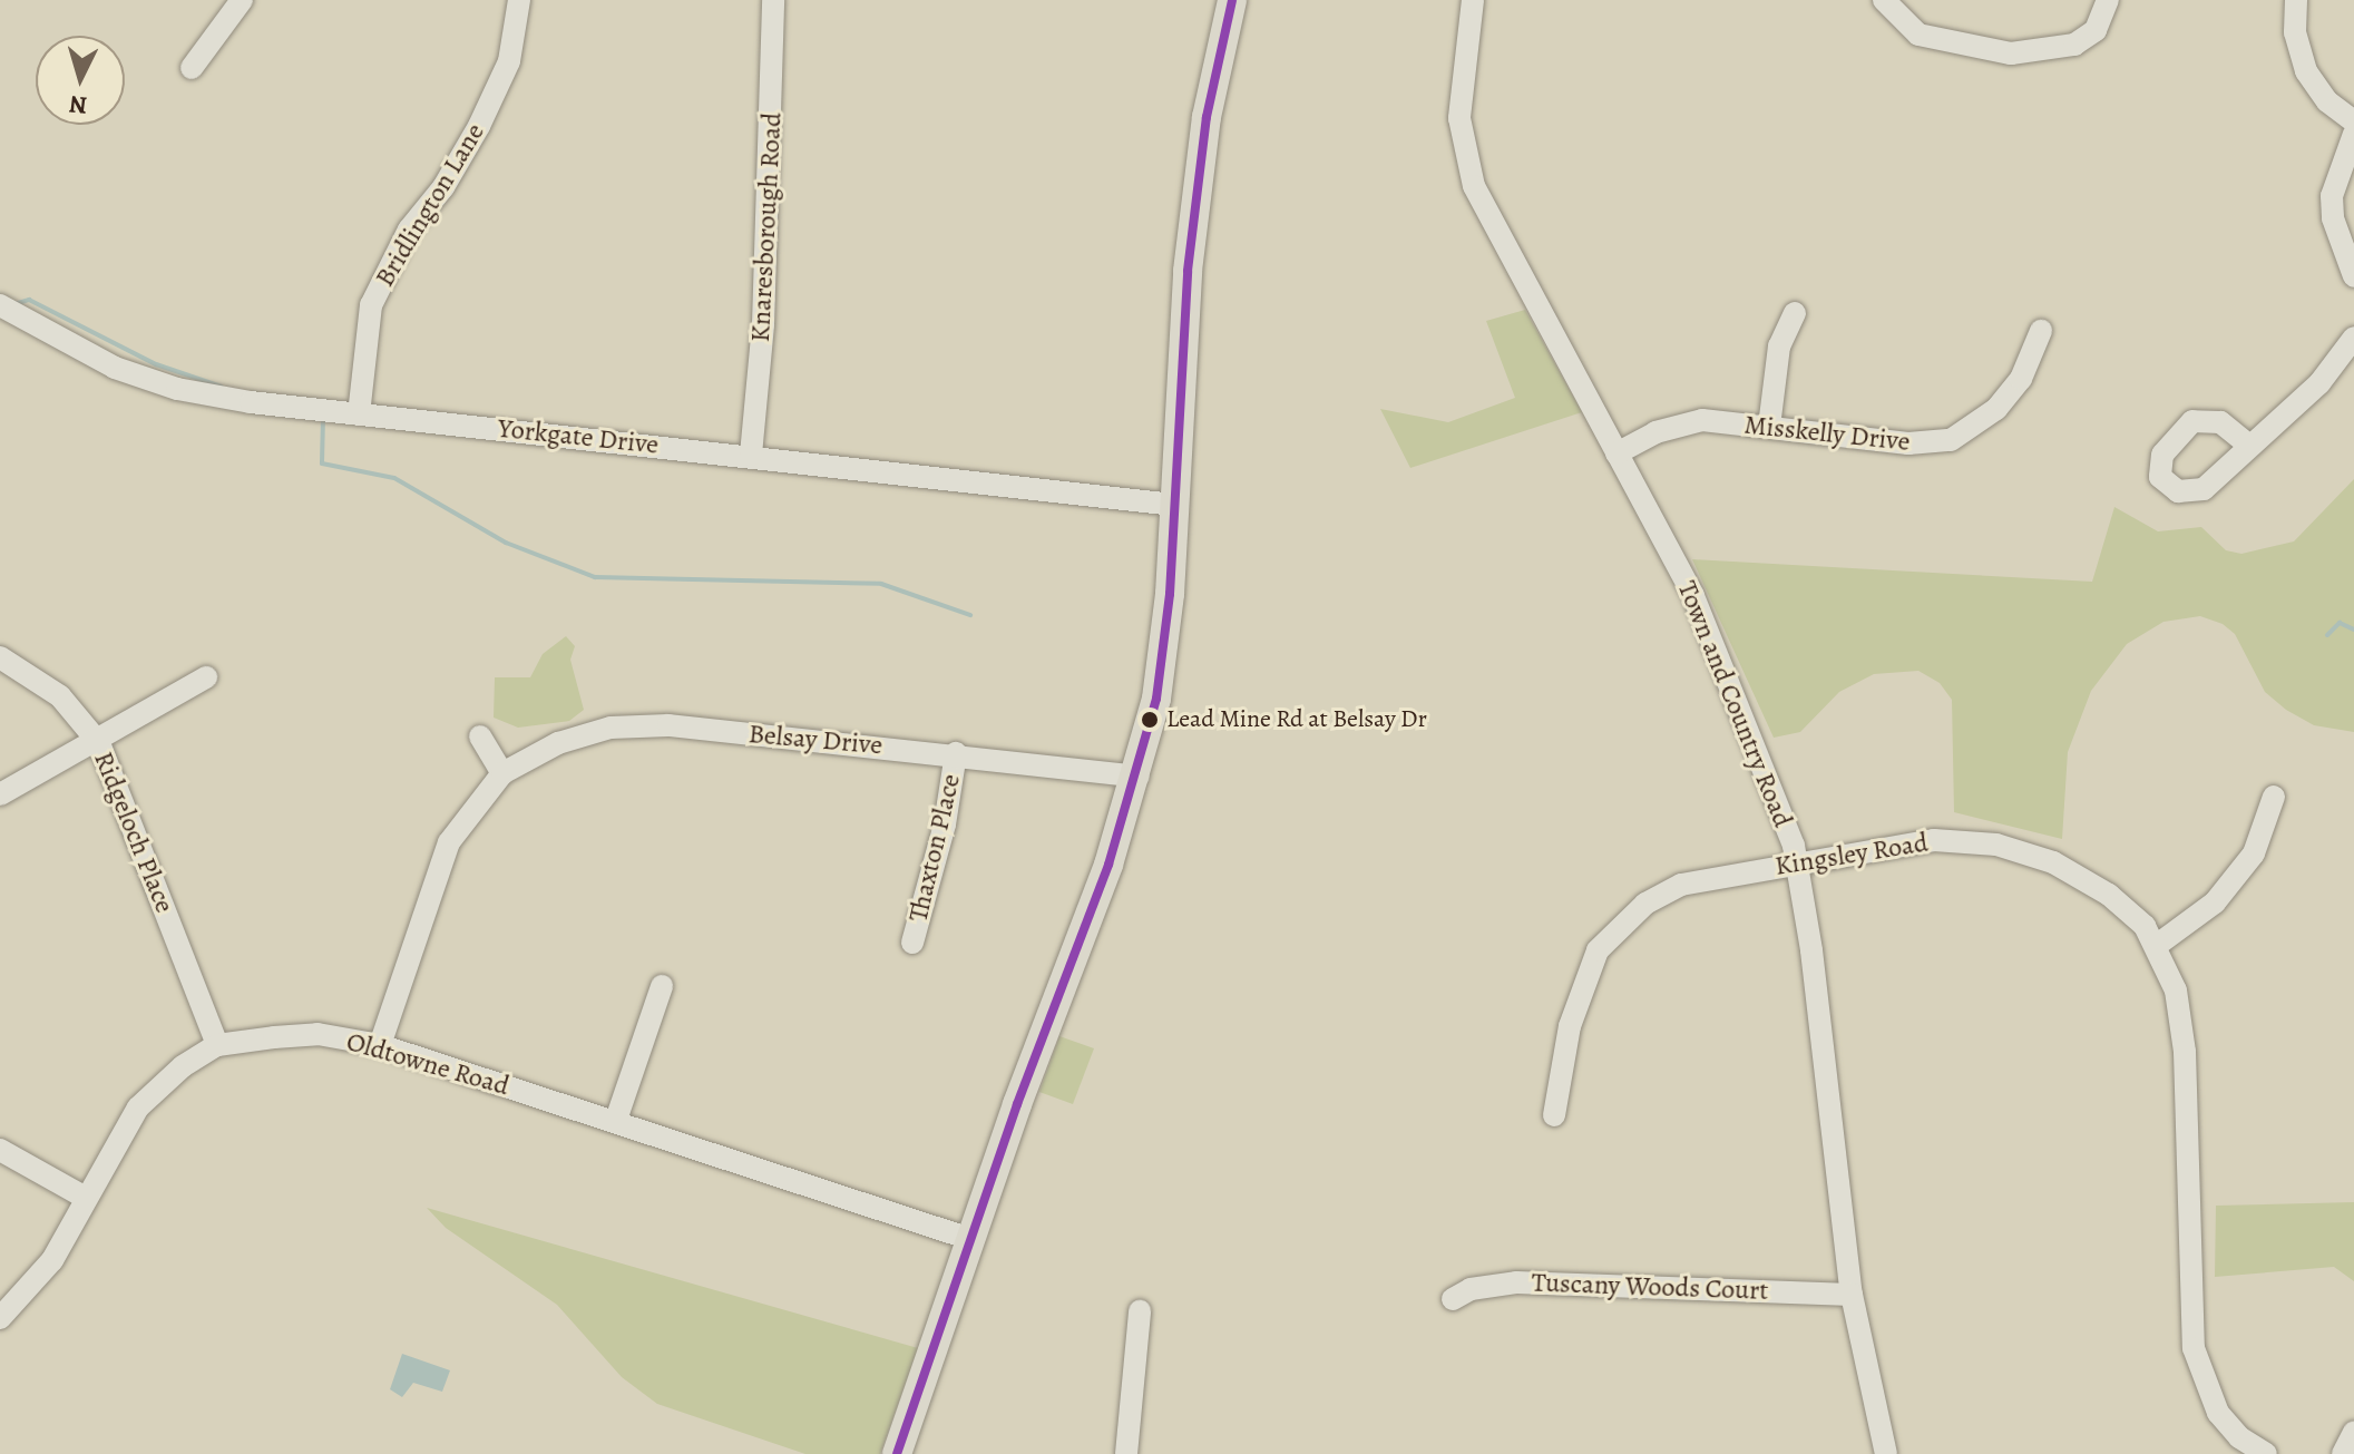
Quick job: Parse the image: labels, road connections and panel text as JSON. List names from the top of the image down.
{
  "streets": {
    "street": [
      "Bridlington Lane",
      "Knaresborough Road",
      "Misskelly Drive",
      "Yorkgate Drive",
      "Town and Country Road",
      "Belsay Drive",
      "Ridgeloch Place",
      "Thaxton Place",
      "Kingsley Road",
      "Oldtowne Road",
      "Tuscany Woods Court"
    ]
  },
  "crossings": [
    ["Bridlington Lane", "Yorkgate Drive"],
    ["Knaresborough Road", "Yorkgate Drive"],
    ["Misskelly Drive", "Town and Country Road"],
    ["Town and Country Road", "Kingsley Road"],
    ["Town and Country Road", "Tuscany Woods Court"],
    ["Belsay Drive", "Thaxton Place"],
    ["Belsay Drive", "Oldtowne Road"],
    ["Ridgeloch Place", "Oldtowne Road"]
  ],
  "places": ["Lead Mine Rd at Belsay Dr"],
  "north": "bottom"
}
